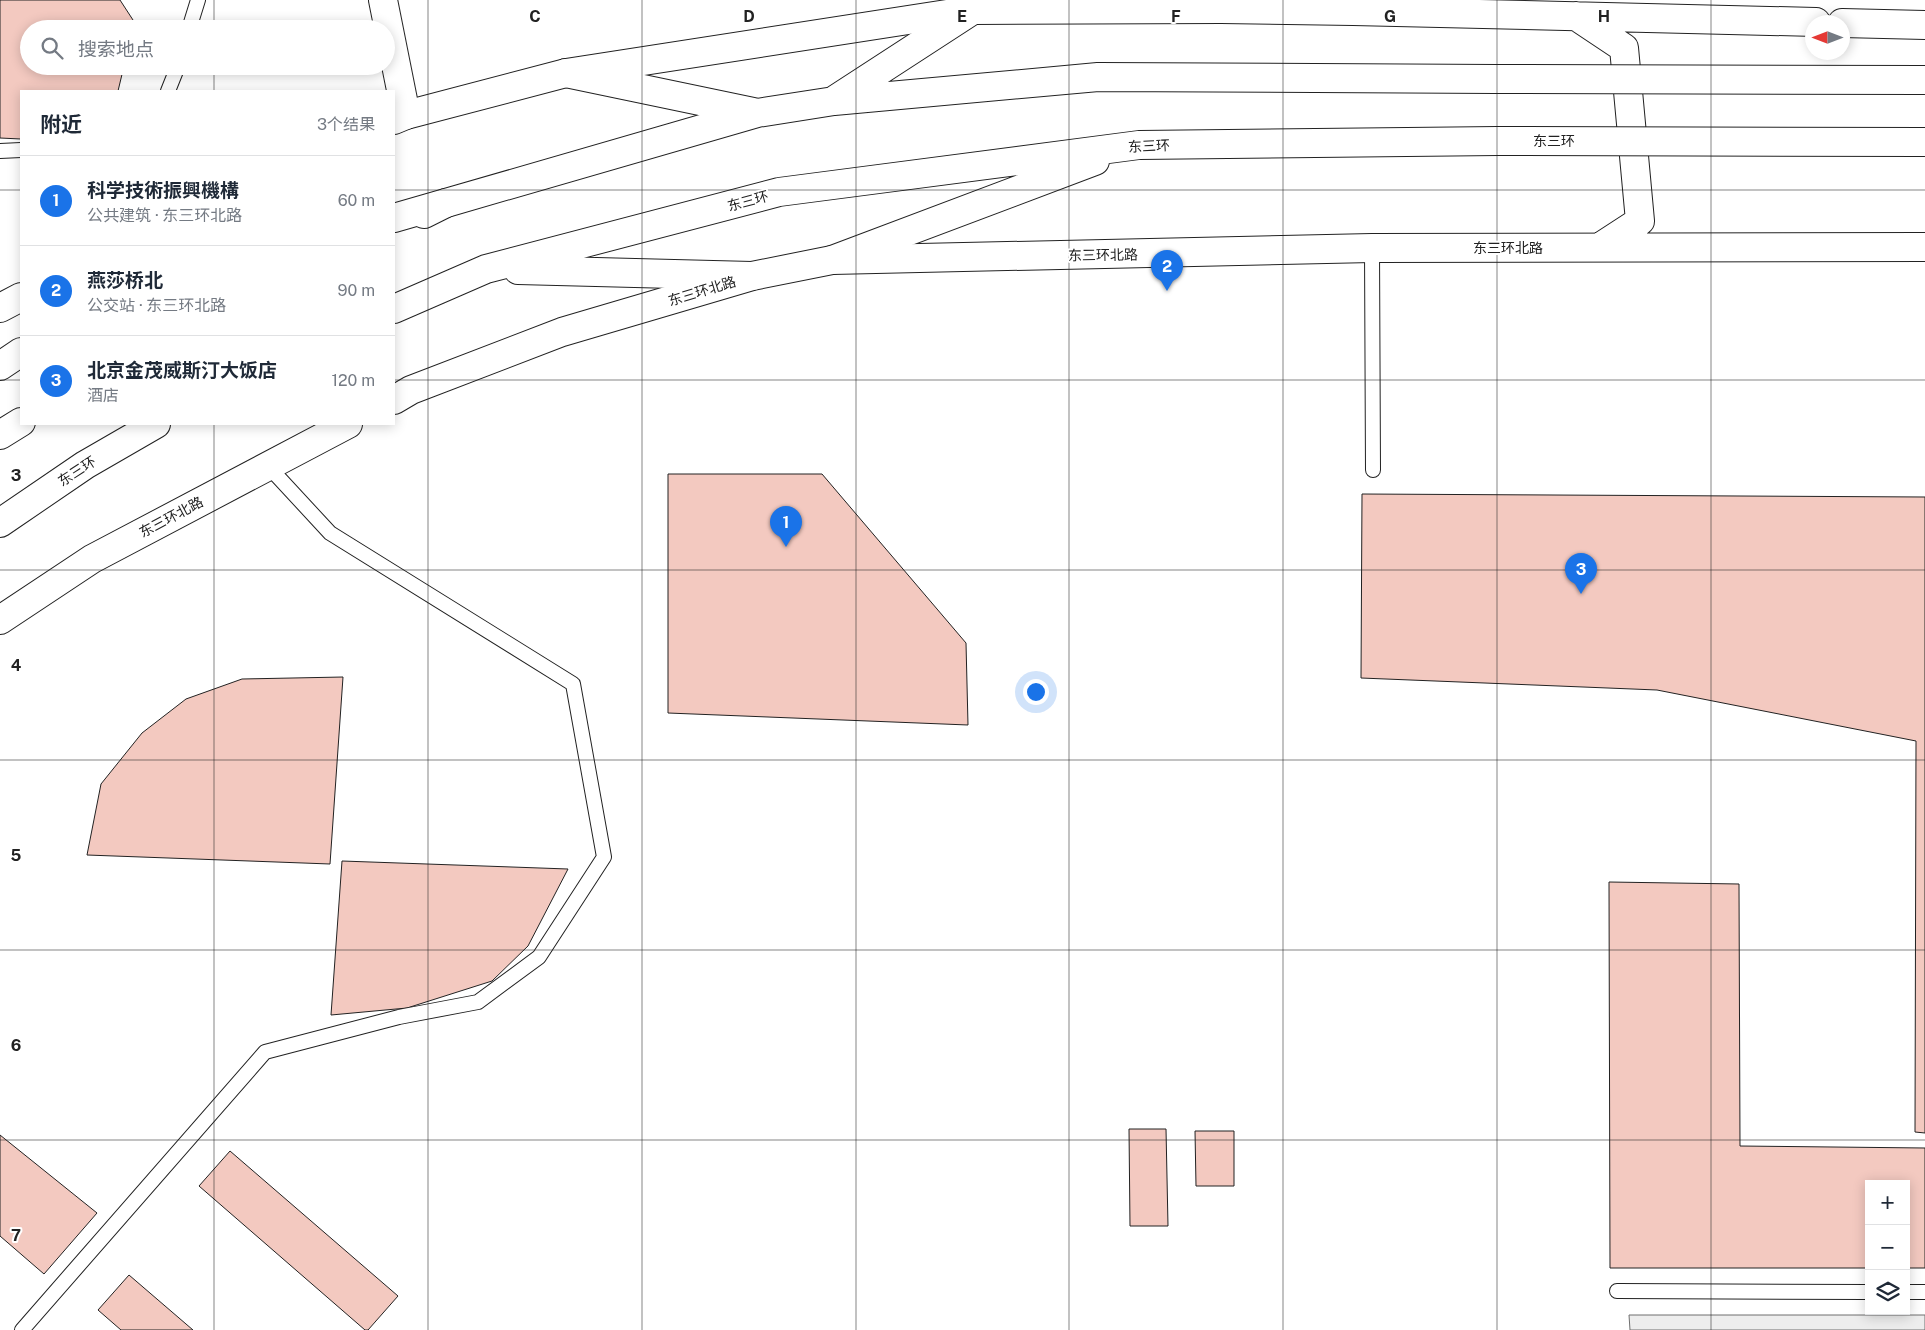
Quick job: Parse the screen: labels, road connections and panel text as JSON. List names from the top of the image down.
{
  "streets": {
    "main road": ["东三环", "东三环北路"]
  },
  "north": "left",
  "page": {
    "search": "搜索地点",
    "heading": ["附近", "3个结果"],
    "list": [
      {
        "mark": "1",
        "name": "科学技術振興機構",
        "note": "公共建筑 · 东三环北路",
        "value": "60 m"
      },
      {
        "mark": "2",
        "name": "燕莎桥北",
        "note": "公交站 · 东三环北路",
        "value": "90 m"
      },
      {
        "mark": "3",
        "name": "北京金茂威斯汀大饭店",
        "note": "酒店",
        "value": "120 m"
      }
    ],
    "pins": ["2", "1", "3"],
    "map_buttons": ["+", "−"]
  },
  "grid": {
    "columns": [
      "C",
      "D",
      "E",
      "F",
      "G",
      "H"
    ],
    "rows": [
      "3",
      "4",
      "5",
      "6",
      "7"
    ]
  }
}
